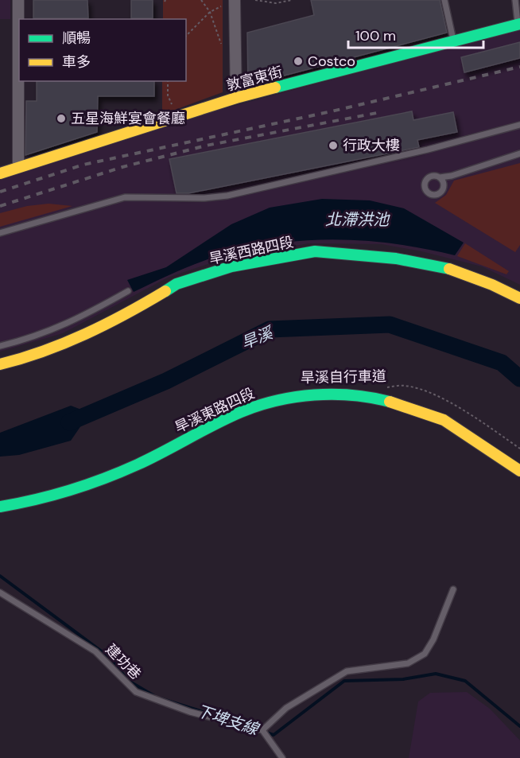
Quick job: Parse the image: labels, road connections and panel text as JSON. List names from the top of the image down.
{
  "streets": {
    "street": ["敦富東街", "旱溪西路四段", "旱溪東路四段"],
    "lane": ["建功巷"],
    "path": ["旱溪自行車道"]
  },
  "water": ["北滯洪池", "旱溪", "下埤支線"],
  "places": ["Costco", "五星海鮮宴會餐廳", "行政大樓"],
  "legend": ["順暢", "車多"],
  "scale_bar": "100 m"
}
